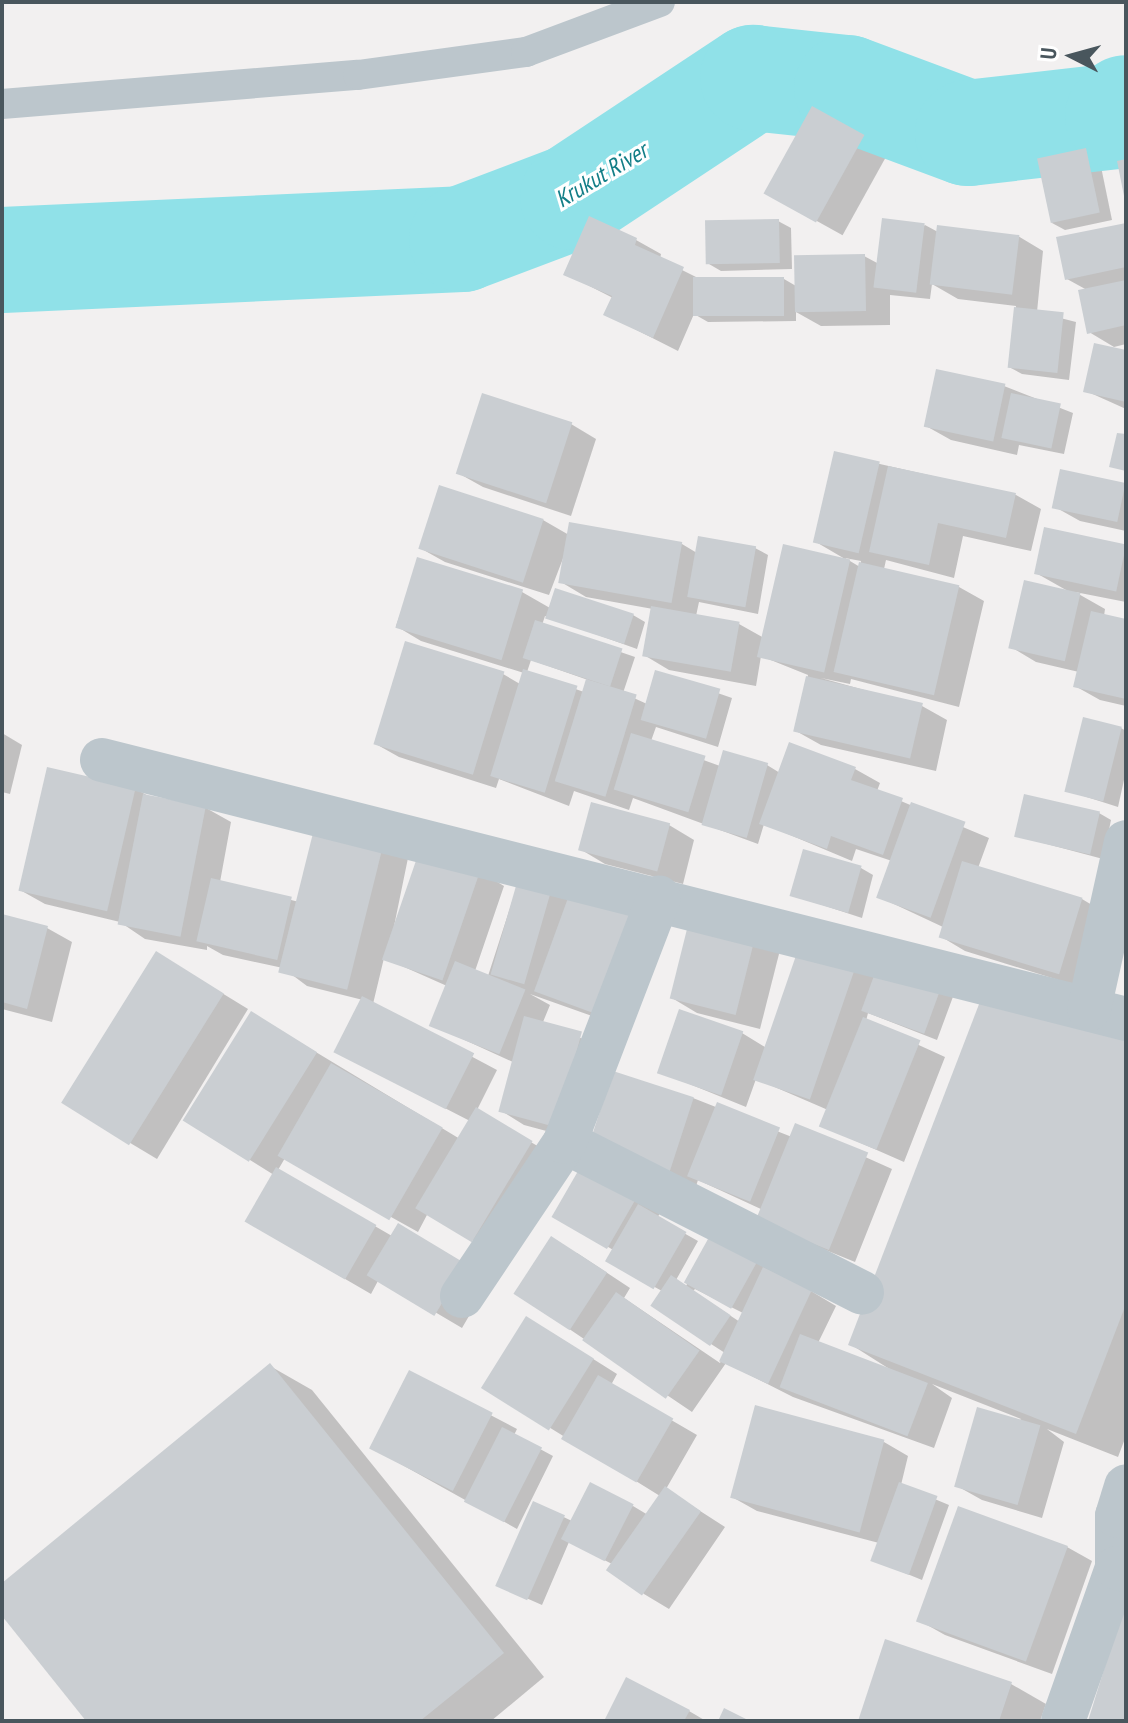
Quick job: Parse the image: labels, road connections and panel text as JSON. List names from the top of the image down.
{
  "water": ["Krukut River"],
  "north": "left"
}
